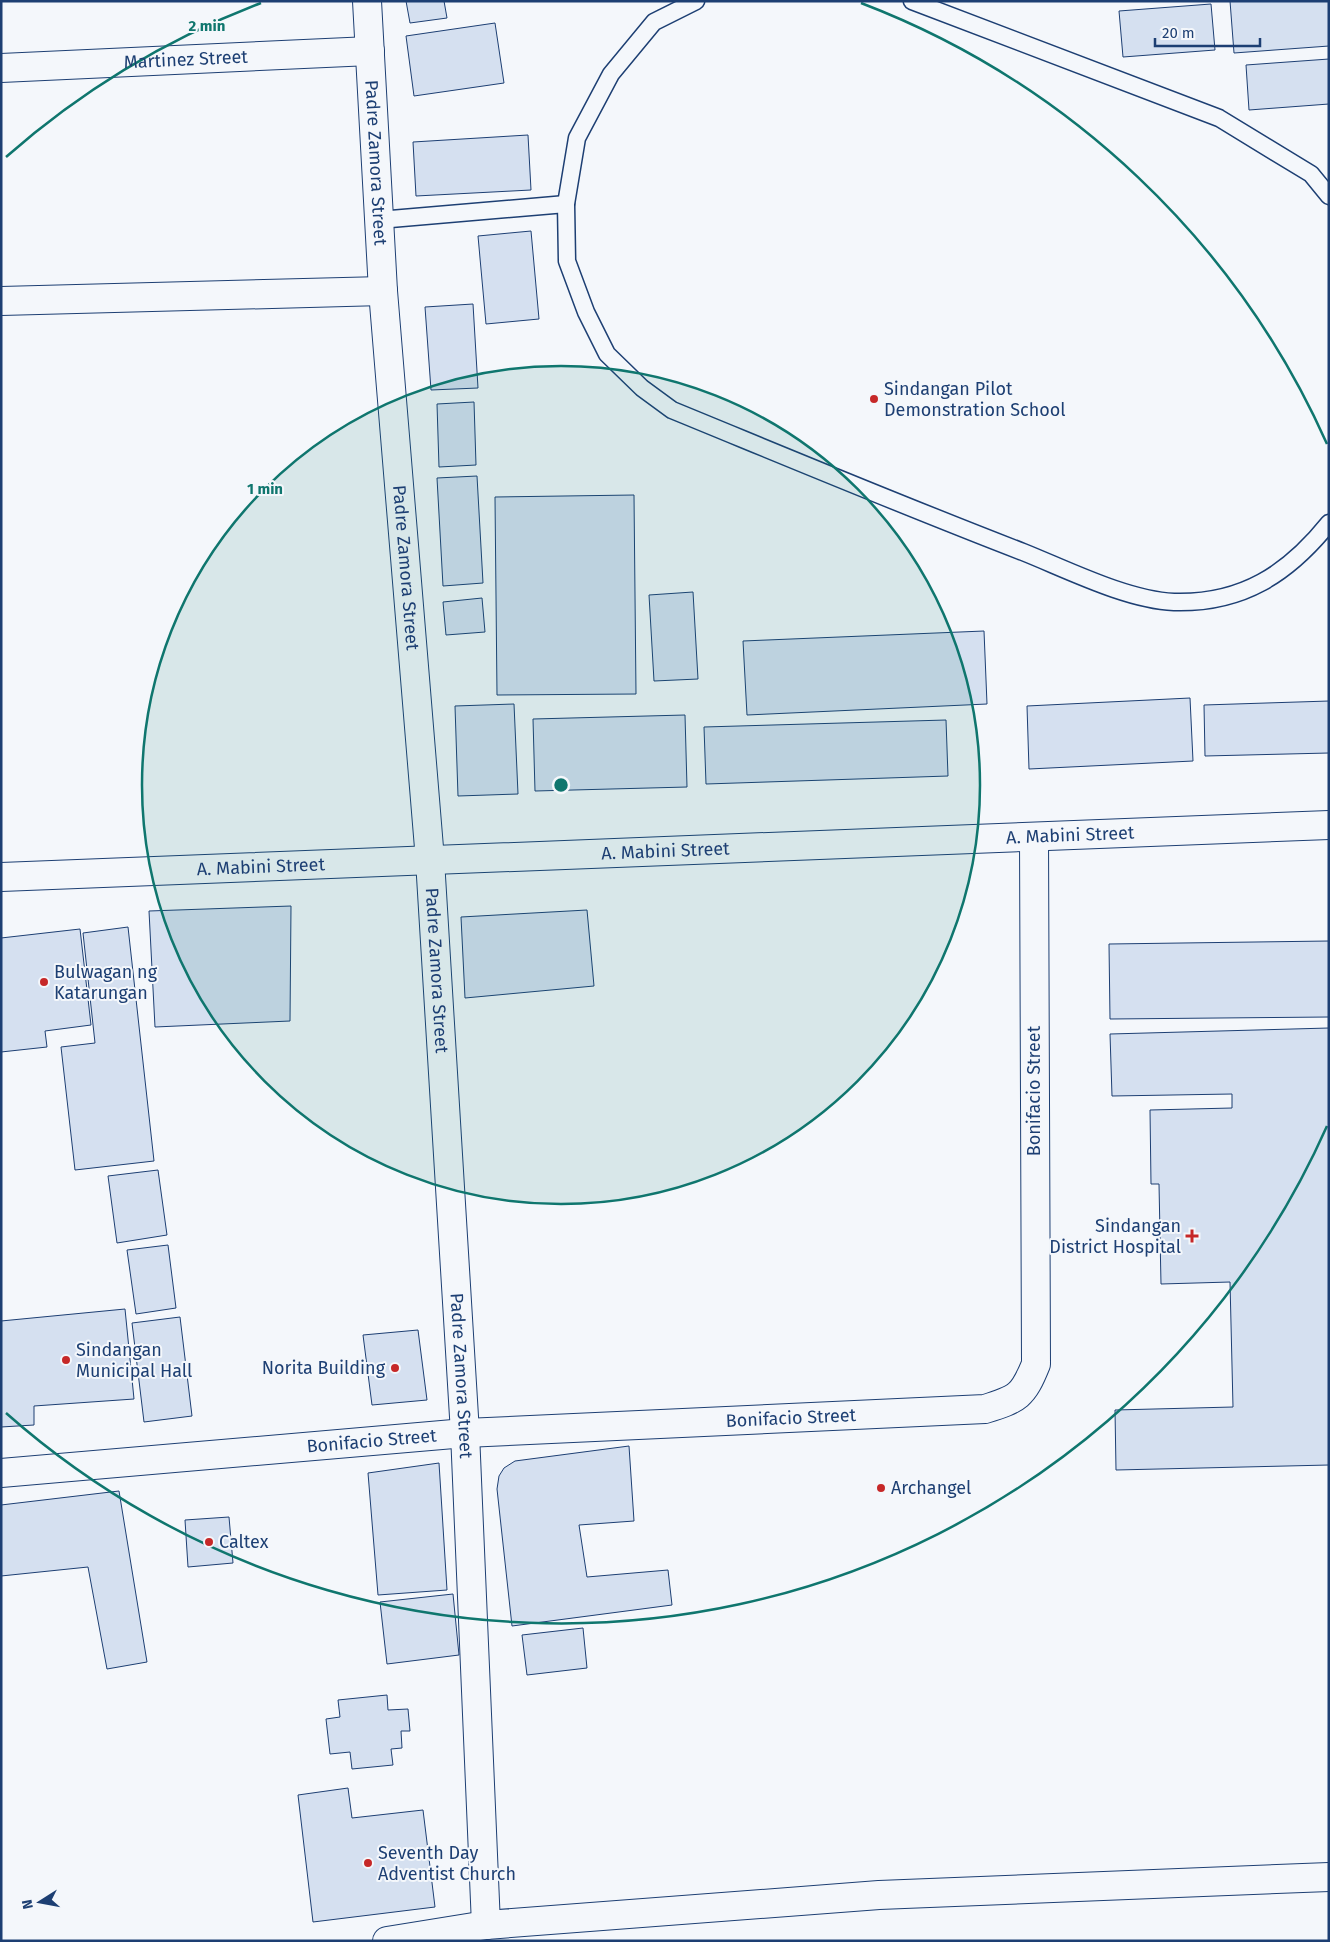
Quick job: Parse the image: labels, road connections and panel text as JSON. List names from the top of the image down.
{
  "streets": {
    "street": [
      "Martinez Street",
      "Padre Zamora Street",
      "A. Mabini Street",
      "Bonifacio Street"
    ]
  },
  "crossings": [
    ["Martinez Street", "Padre Zamora Street"],
    ["Padre Zamora Street", "A. Mabini Street"],
    ["Padre Zamora Street", "Bonifacio Street"],
    ["A. Mabini Street", "Bonifacio Street"]
  ],
  "places": {
    "other": [
      "Sindangan Pilot Demonstration School",
      "Bulwagan ng Katarungan",
      "Sindangan Municipal Hall",
      "Norita Building",
      "Archangel",
      "Caltex",
      "Seventh Day Adventist Church"
    ],
    "health": ["Sindangan District Hospital"]
  },
  "scale_bar": "20 m",
  "north": "left",
  "rings": ["2 min", "1 min"]
}
